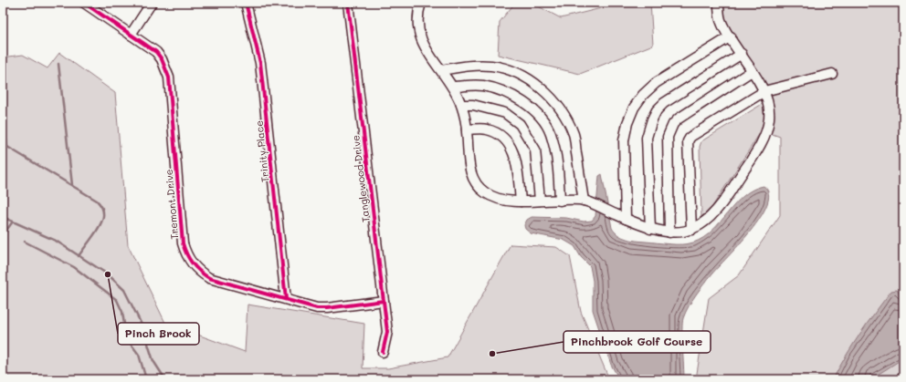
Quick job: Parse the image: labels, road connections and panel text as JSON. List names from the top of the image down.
{
  "streets": {
    "street": ["Trinity Place", "Tanglewood Drive", "Tremont Drive"]
  },
  "crossings": [
    ["Trinity Place", "Tremont Drive"],
    ["Tanglewood Drive", "Tremont Drive"]
  ],
  "places": ["Pinch Brook", "Pinchbrook Golf Course"]
}
